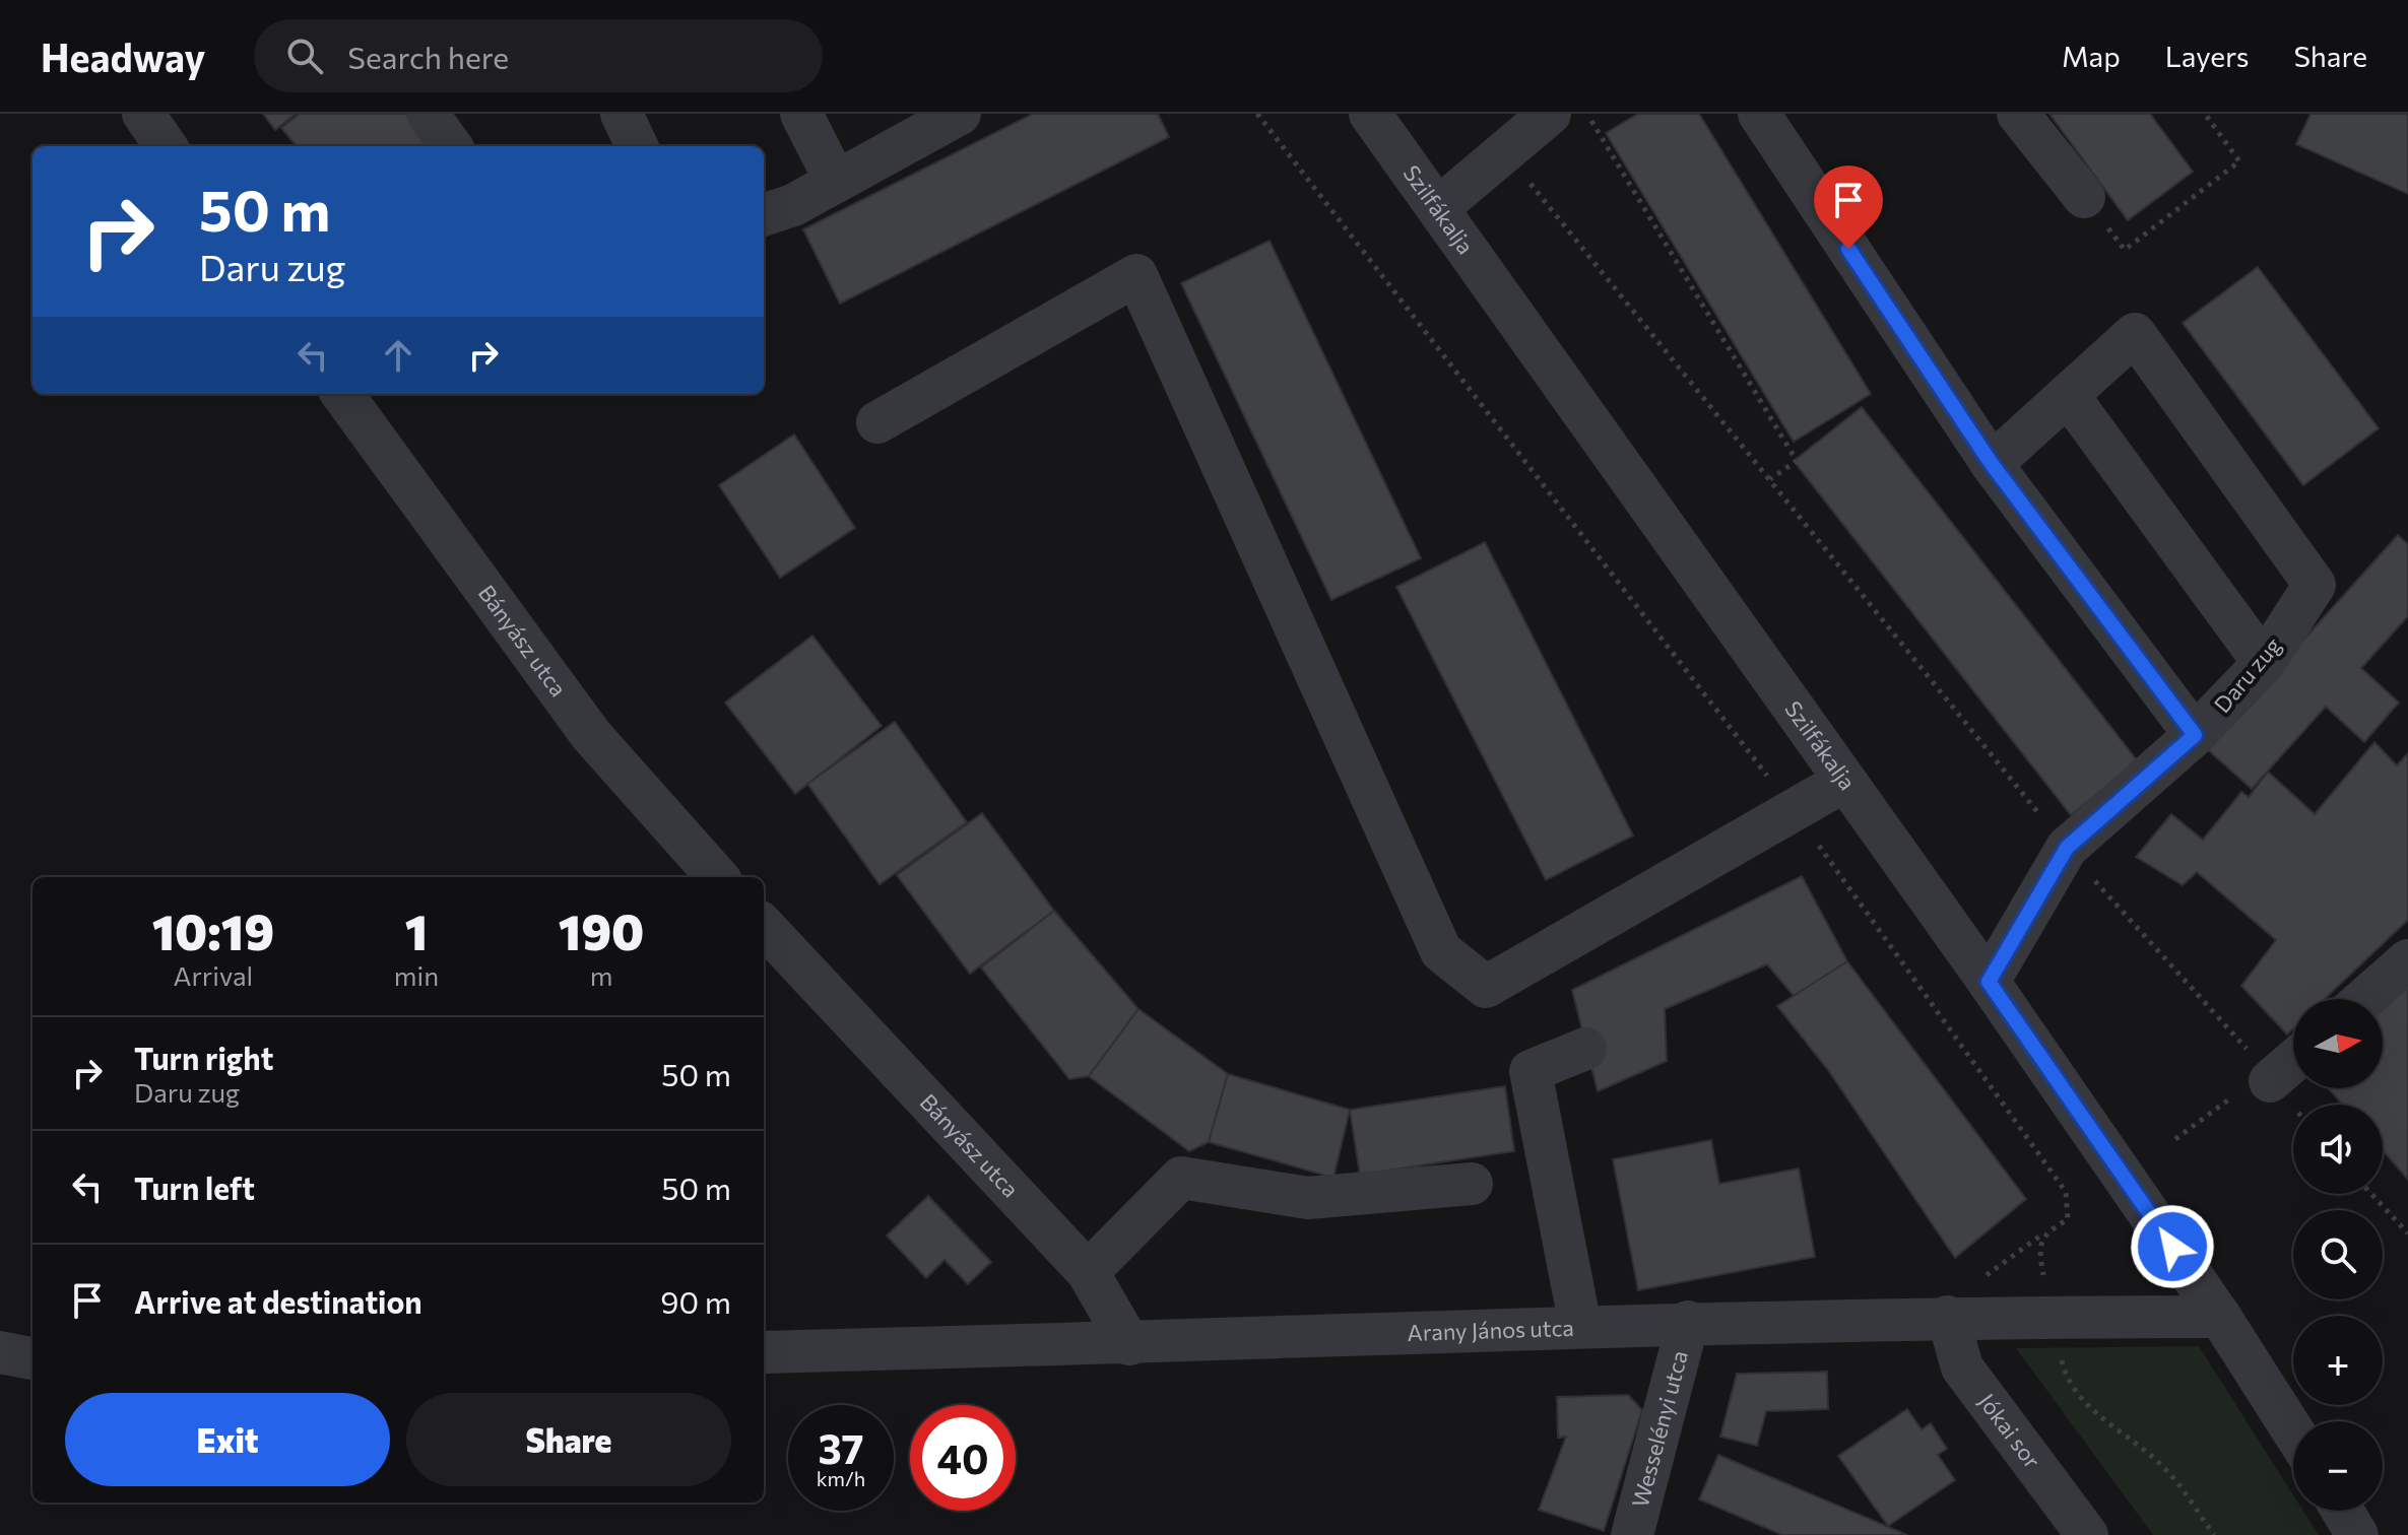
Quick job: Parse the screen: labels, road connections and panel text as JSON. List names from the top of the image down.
{
  "streets": {
    "street": [
      "Szilfákalja",
      "Bányász utca",
      "Daru zug",
      "Arany János utca",
      "Wesselényi utca",
      "Jókai sor"
    ]
  },
  "crossings": [
    ["Szilfákalja", "Daru zug"],
    ["Szilfákalja", "Arany János utca"],
    ["Bányász utca", "Arany János utca"],
    ["Arany János utca", "Wesselényi utca"],
    ["Arany János utca", "Jókai sor"]
  ],
  "north": "right",
  "page": {
    "header": "Headway",
    "search": "Search here",
    "nav": ["Map", "Layers", "Share"],
    "turn": ["50 m", "Daru zug"],
    "eta": [
      "10:19",
      "Arrival",
      "1",
      "min",
      "190",
      "m"
    ],
    "map_buttons": ["+", "−"],
    "list": [
      {
        "name": "Turn right",
        "note": "Daru zug",
        "value": "50 m"
      },
      {
        "name": "Turn left",
        "value": "50 m"
      },
      {
        "name": "Arrive at destination",
        "value": "90 m"
      }
    ],
    "buttons": ["Exit", "Share"],
    "speed": "37 km/h",
    "limit": "40"
  }
}
